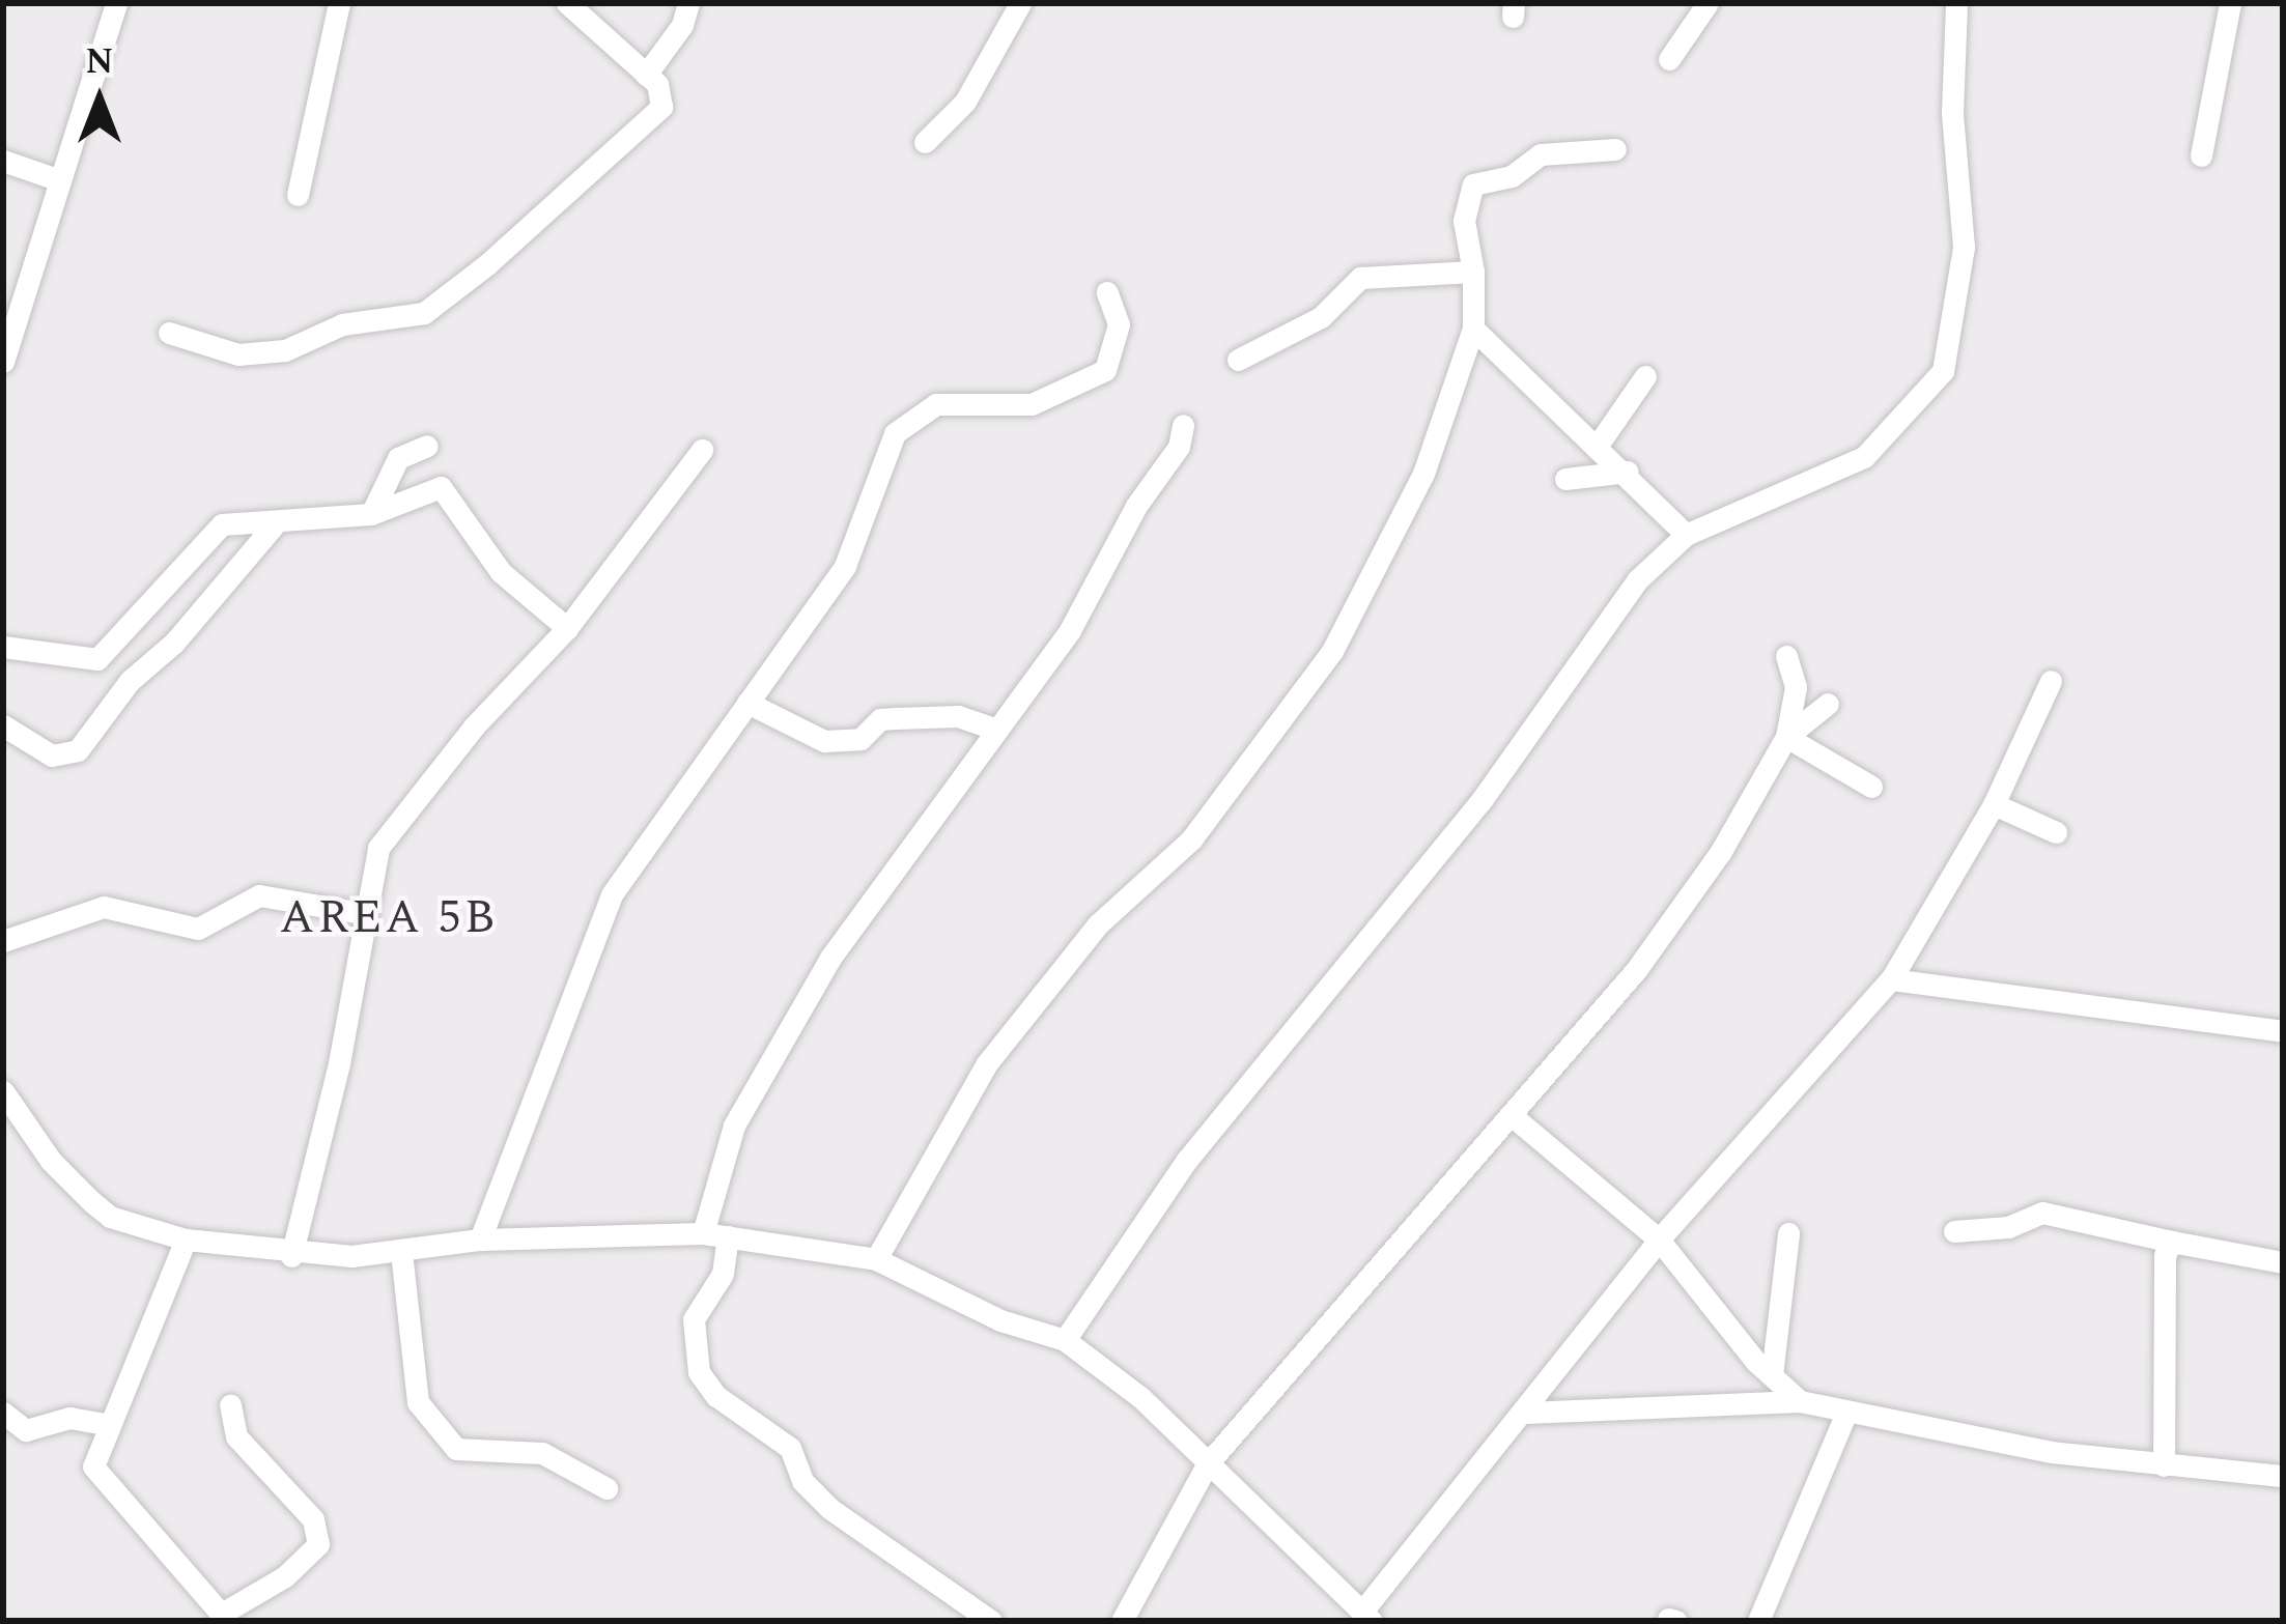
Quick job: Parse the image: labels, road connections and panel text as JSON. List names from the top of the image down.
{
  "districts": ["AREA 5B"],
  "north": "top"
}
